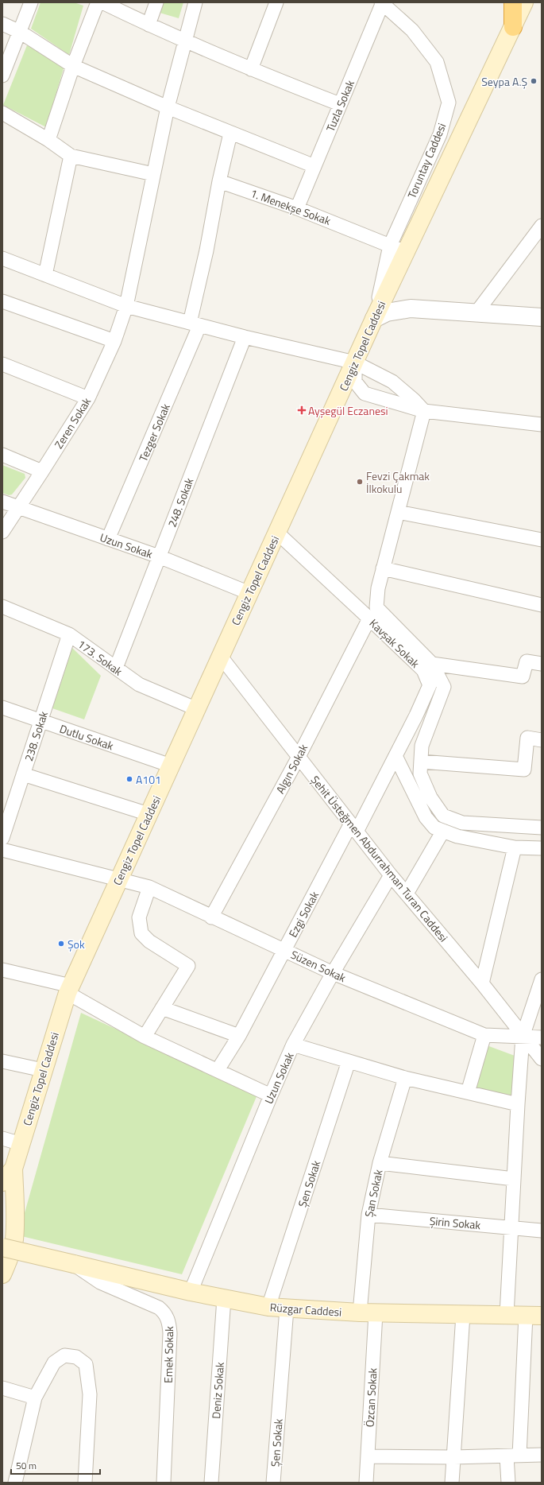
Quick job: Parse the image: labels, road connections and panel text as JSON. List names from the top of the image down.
{
  "streets": {
    "main road": ["Cengiz Topel Caddesi", "Rüzgar Caddesi"],
    "street": [
      "Tuzla Sokak",
      "Toruntay Caddesi",
      "1. Menekşe Sokak",
      "Zeren Sokak",
      "Tezger Sokak",
      "248. Sokak",
      "Uzun Sokak",
      "Kavşak Sokak",
      "173. Sokak",
      "238. Sokak",
      "Dutlu Sokak",
      "Algın Sokak",
      "Şehit Üsteğmen Abdurrahman Turan Caddesi",
      "Ezgi Sokak",
      "Süzen Sokak",
      "Şen Sokak",
      "Şan Sokak",
      "Şirin Sokak",
      "Emek Sokak",
      "Deniz Sokak",
      "Özcan Sokak"
    ]
  },
  "crossings": [
    ["Tuzla Sokak", "Toruntay Caddesi"],
    ["Tuzla Sokak", "1. Menekşe Sokak"],
    ["Toruntay Caddesi", "1. Menekşe Sokak"],
    ["Toruntay Caddesi", "Cengiz Topel Caddesi"],
    ["1. Menekşe Sokak", "Cengiz Topel Caddesi"],
    ["1. Menekşe Sokak", "Tezger Sokak"],
    ["Cengiz Topel Caddesi", "Uzun Sokak"],
    ["Cengiz Topel Caddesi", "Kavşak Sokak"],
    ["Cengiz Topel Caddesi", "173. Sokak"],
    ["Cengiz Topel Caddesi", "Dutlu Sokak"],
    ["Cengiz Topel Caddesi", "Şehit Üsteğmen Abdurrahman Turan Caddesi"],
    ["Cengiz Topel Caddesi", "Süzen Sokak"],
    ["Zeren Sokak", "Uzun Sokak"],
    ["Tezger Sokak", "Uzun Sokak"],
    ["248. Sokak", "Uzun Sokak"],
    ["248. Sokak", "173. Sokak"],
    ["Uzun Sokak", "Şehit Üsteğmen Abdurrahman Turan Caddesi"],
    ["Uzun Sokak", "Süzen Sokak"],
    ["Uzun Sokak", "Rüzgar Caddesi"],
    ["Kavşak Sokak", "Algın Sokak"],
    ["Kavşak Sokak", "Şehit Üsteğmen Abdurrahman Turan Caddesi"],
    ["Kavşak Sokak", "Ezgi Sokak"],
    ["173. Sokak", "238. Sokak"],
    ["238. Sokak", "Dutlu Sokak"],
    ["Algın Sokak", "Şehit Üsteğmen Abdurrahman Turan Caddesi"],
    ["Algın Sokak", "Süzen Sokak"],
    ["Şehit Üsteğmen Abdurrahman Turan Caddesi", "Ezgi Sokak"],
    ["Şehit Üsteğmen Abdurrahman Turan Caddesi", "Süzen Sokak"],
    ["Ezgi Sokak", "Süzen Sokak"],
    ["Şen Sokak", "Rüzgar Caddesi"],
    ["Şan Sokak", "Şirin Sokak"],
    ["Şan Sokak", "Rüzgar Caddesi"],
    ["Şan Sokak", "Özcan Sokak"],
    ["Rüzgar Caddesi", "Emek Sokak"],
    ["Rüzgar Caddesi", "Deniz Sokak"],
    ["Rüzgar Caddesi", "Özcan Sokak"]
  ],
  "places": {
    "other": [
      "Seypa A.Ş",
      "Fevzi Çakmak İlkokulu",
      "A101",
      "Şok"
    ],
    "health": ["Ayşegül Eczanesi"]
  },
  "scale_bar": "50 m"
}
